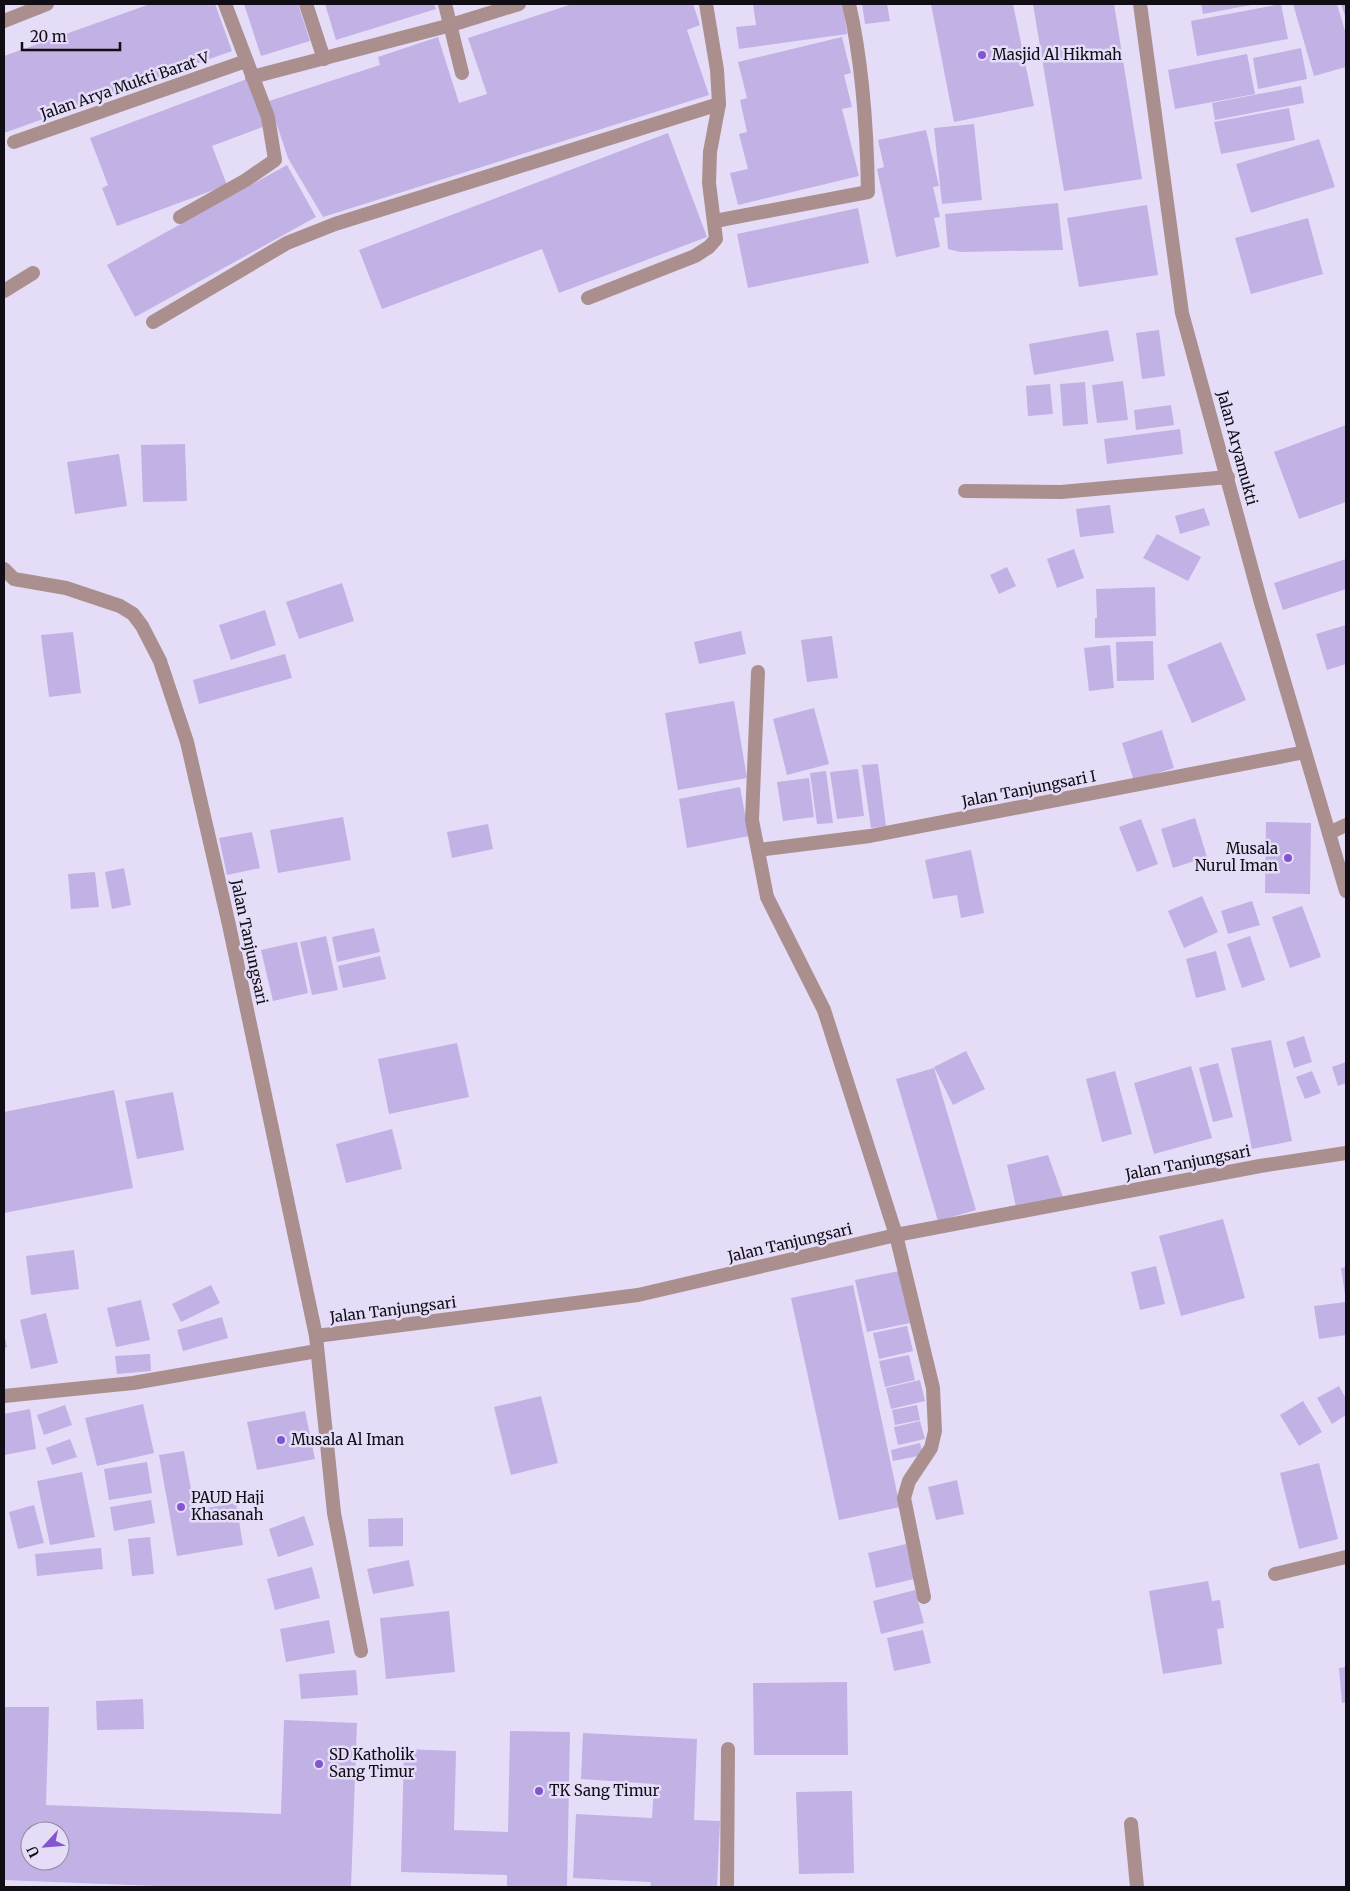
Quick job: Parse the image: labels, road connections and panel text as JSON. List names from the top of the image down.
{
  "streets": {
    "street": [
      "Jalan Arya Mukti Barat V",
      "Jalan Aryamukti",
      "Jalan Tanjungsari I",
      "Jalan Tanjungsari"
    ]
  },
  "crossings": [
    ["Jalan Aryamukti", "Jalan Tanjungsari I"]
  ],
  "places": [
    "Masjid Al Hikmah",
    "Musala Nurul Iman",
    "Musala Al Iman",
    "PAUD Haji Khasanah",
    "SD Katholik Sang Timur",
    "TK Sang Timur"
  ],
  "scale_bar": "20 m",
  "north": "bottom left"
}
